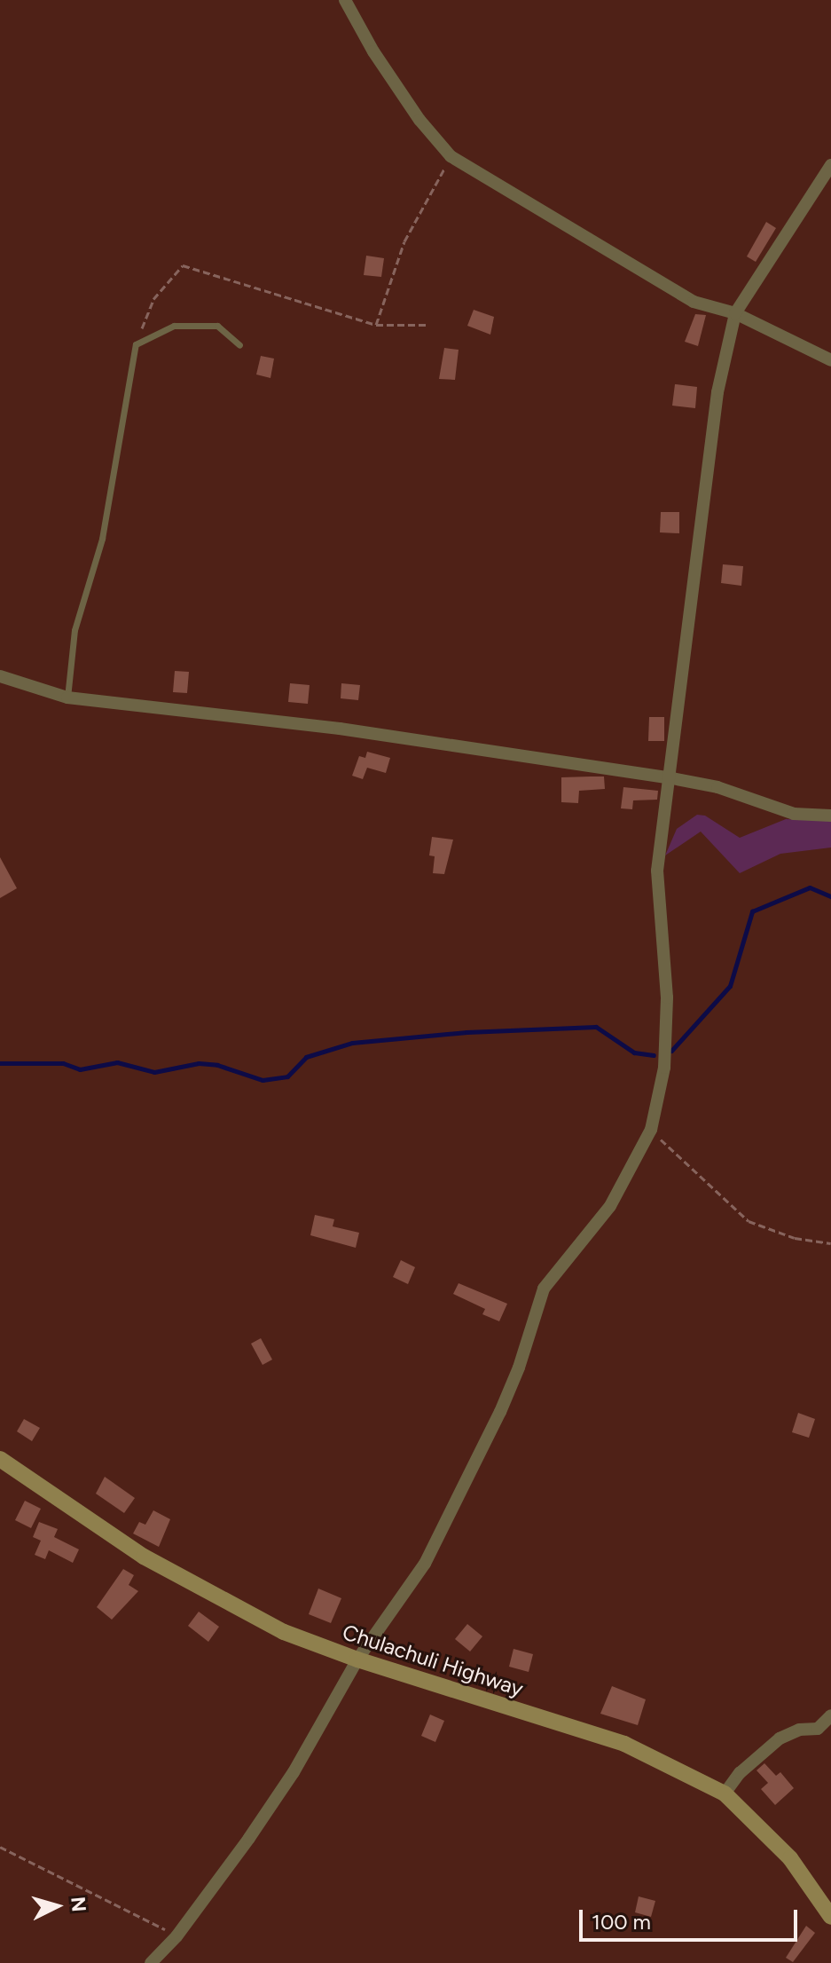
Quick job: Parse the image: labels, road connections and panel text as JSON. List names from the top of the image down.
{
  "streets": {
    "street": ["Chulachuli Highway"]
  },
  "scale_bar": "100 m",
  "north": "right"
}
